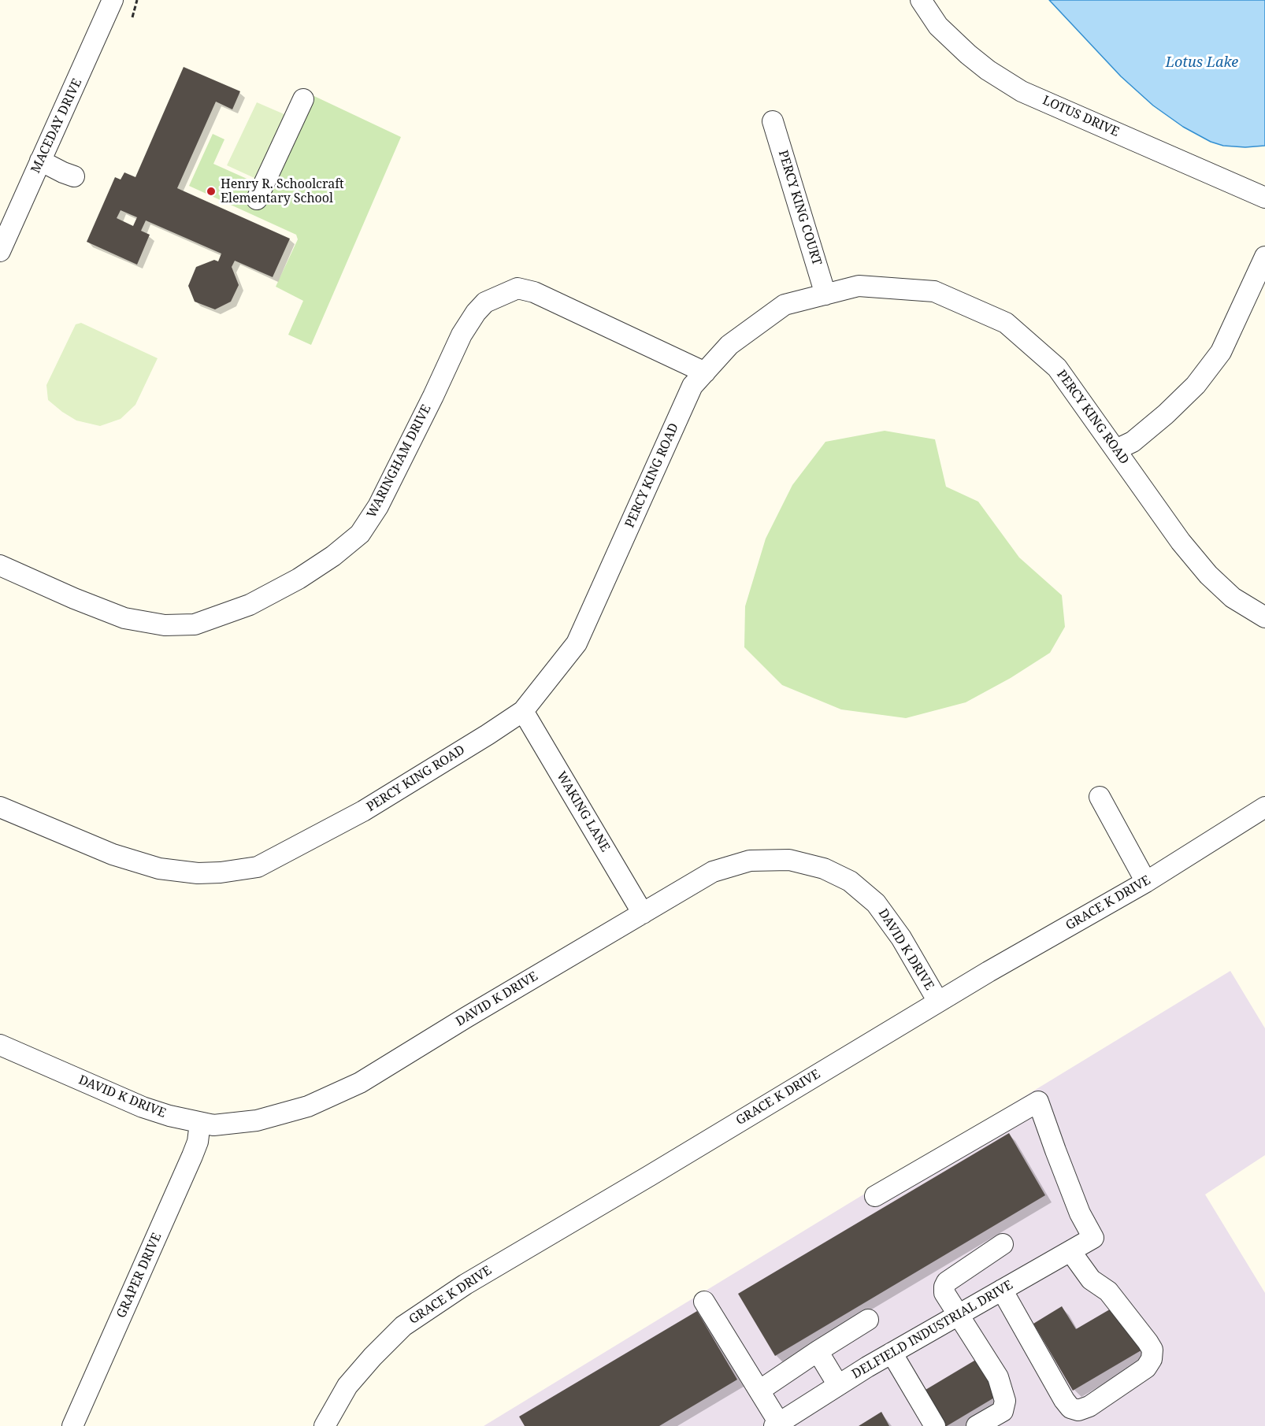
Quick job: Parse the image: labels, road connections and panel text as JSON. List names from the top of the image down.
{
  "streets": {
    "street": [
      "LOTUS DRIVE",
      "MACEDAY DRIVE",
      "PERCY KING COURT",
      "PERCY KING ROAD",
      "WARINGHAM DRIVE",
      "WAKING LANE",
      "GRACE K DRIVE",
      "DAVID K DRIVE",
      "GRAPER DRIVE",
      "DELFIELD INDUSTRIAL DRIVE"
    ]
  },
  "crossings": [
    ["PERCY KING COURT", "PERCY KING ROAD"],
    ["PERCY KING ROAD", "WARINGHAM DRIVE"],
    ["PERCY KING ROAD", "WAKING LANE"],
    ["WAKING LANE", "DAVID K DRIVE"],
    ["GRACE K DRIVE", "DAVID K DRIVE"],
    ["DAVID K DRIVE", "GRAPER DRIVE"]
  ],
  "water": ["Lotus Lake"],
  "places": ["Henry R. Schoolcraft Elementary School"]
}
